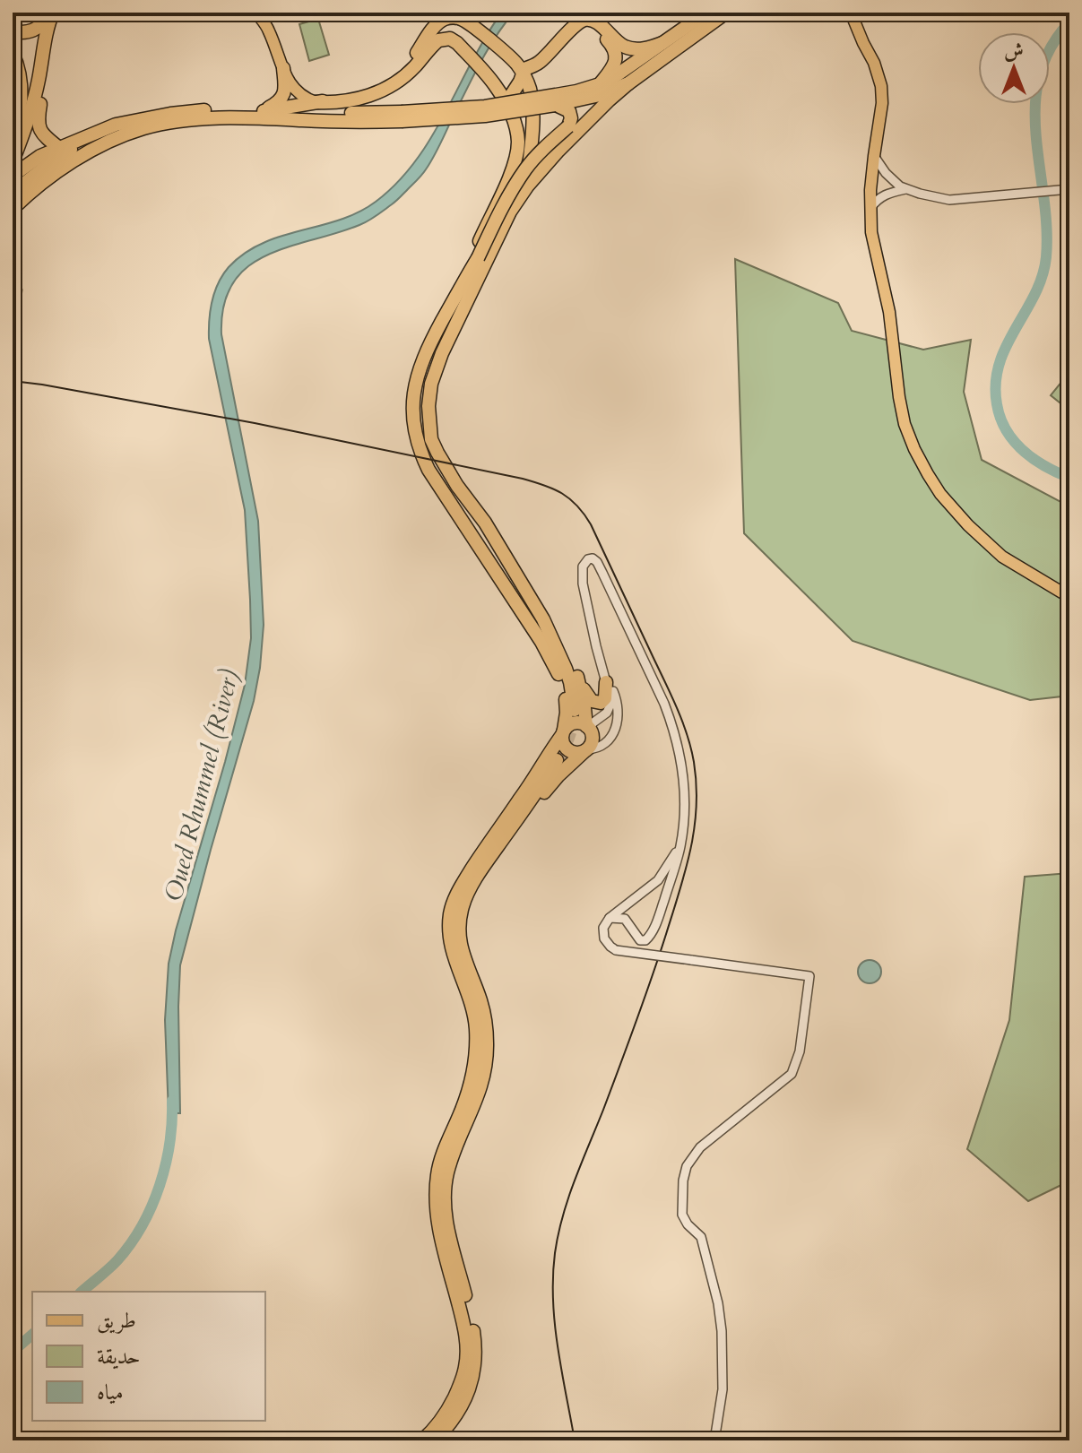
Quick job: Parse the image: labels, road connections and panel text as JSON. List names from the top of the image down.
{
  "water": ["Oued Rhummel (River)"],
  "legend": ["طريق", "حديقة", "مياه"],
  "north": "top"
}
